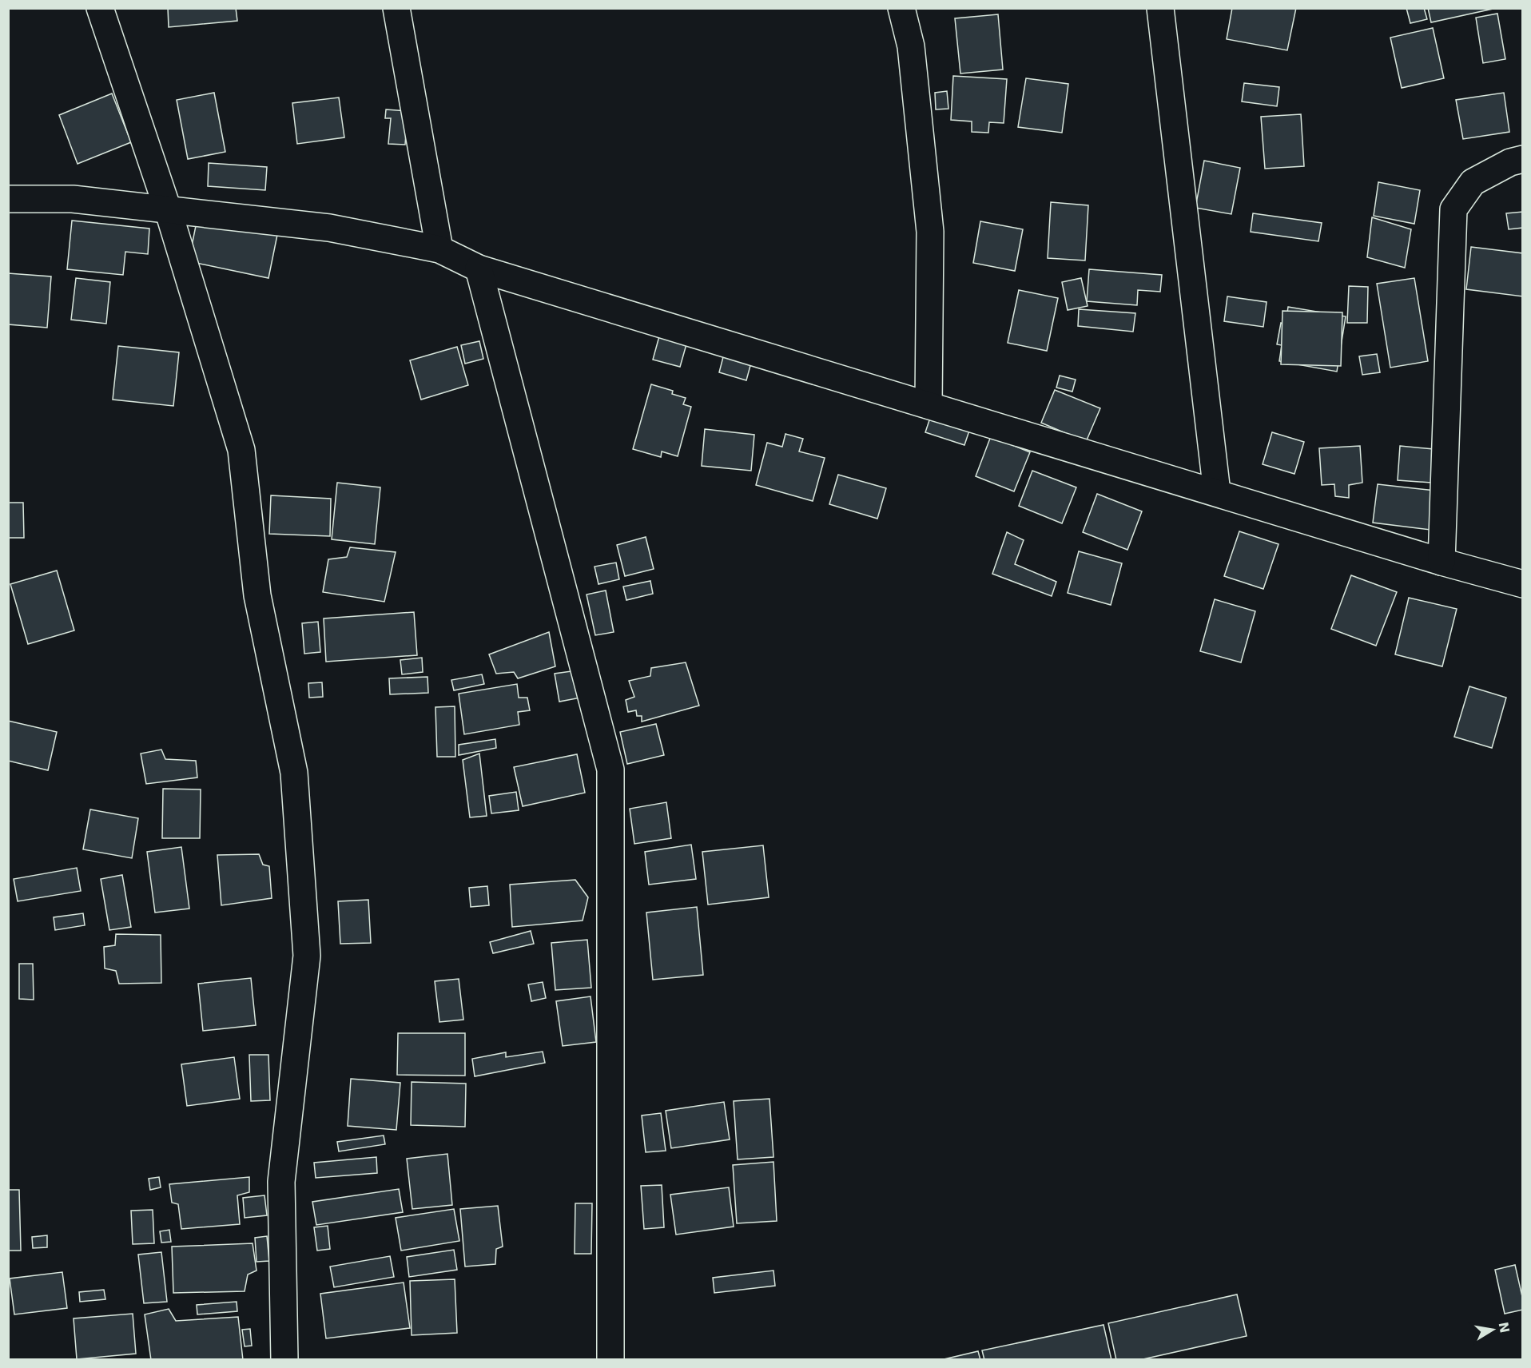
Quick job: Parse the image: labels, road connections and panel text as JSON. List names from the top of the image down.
{
  "north": "right"
}
